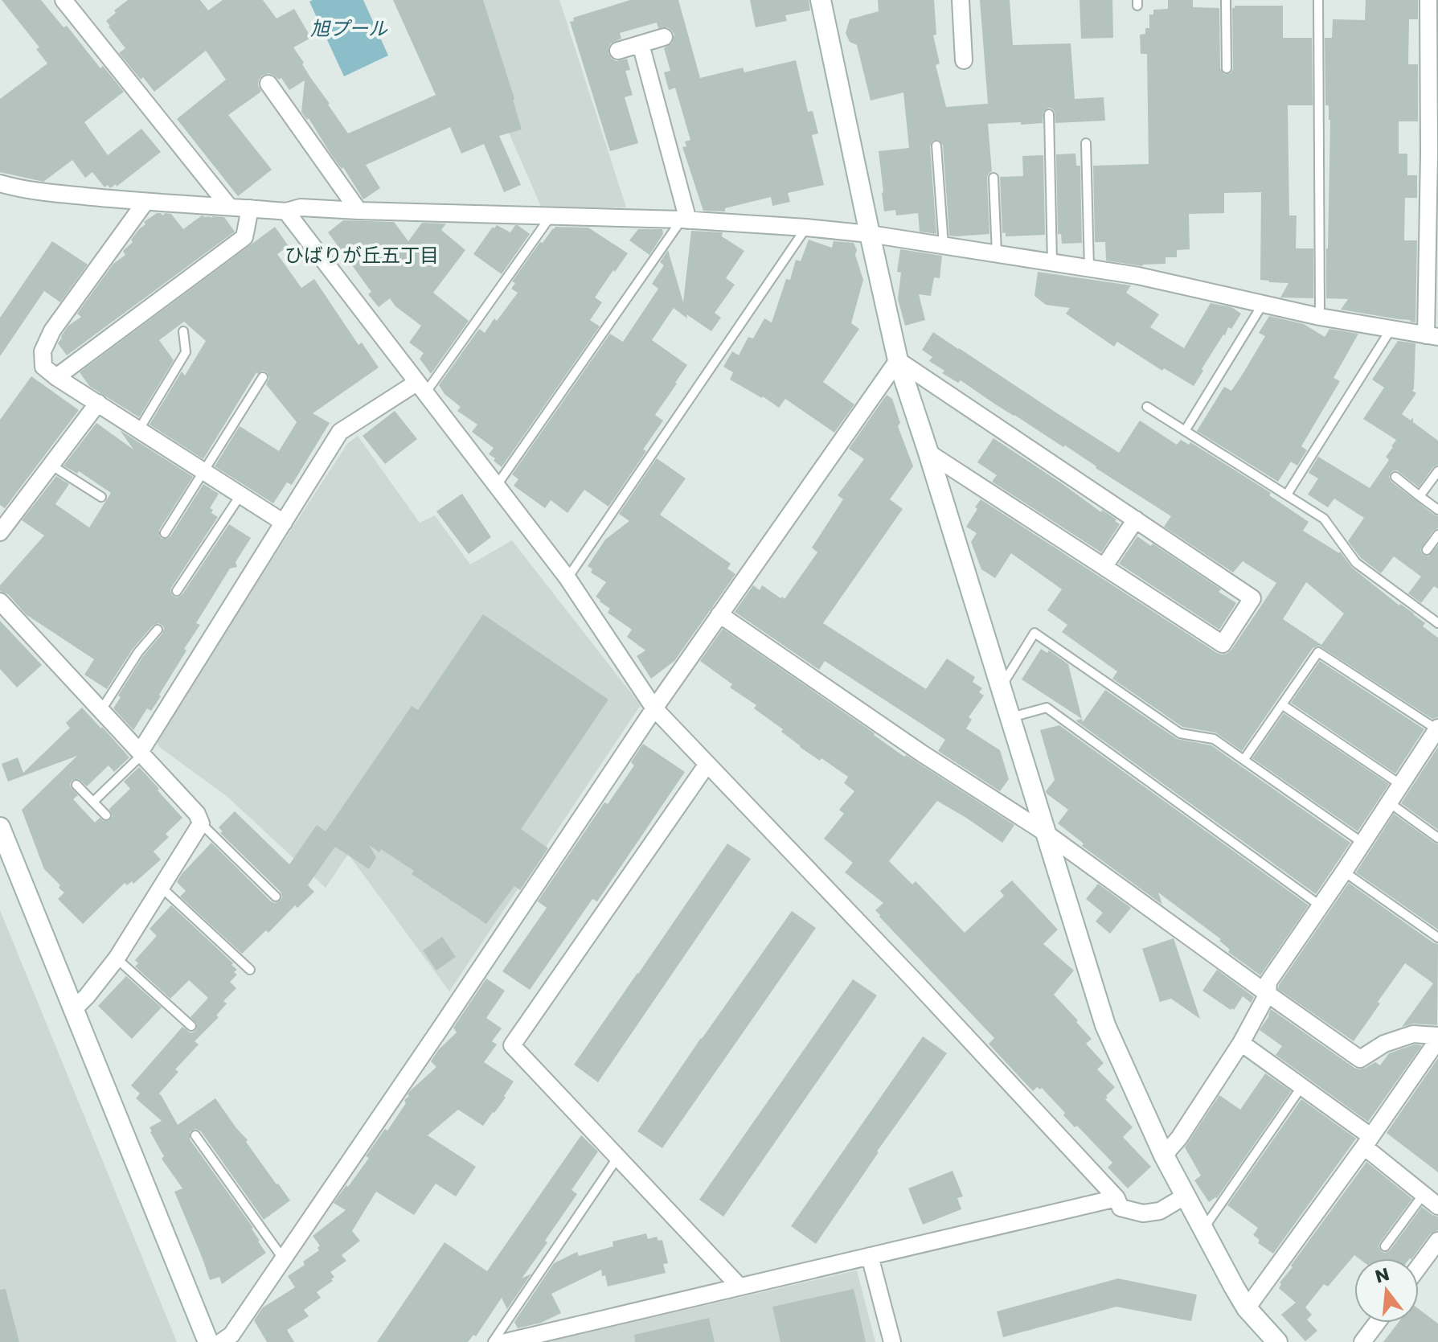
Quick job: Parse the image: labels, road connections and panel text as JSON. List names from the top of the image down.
{
  "districts": ["ひばりが丘五丁目"],
  "water": ["旭プール"],
  "north": "top"
}
